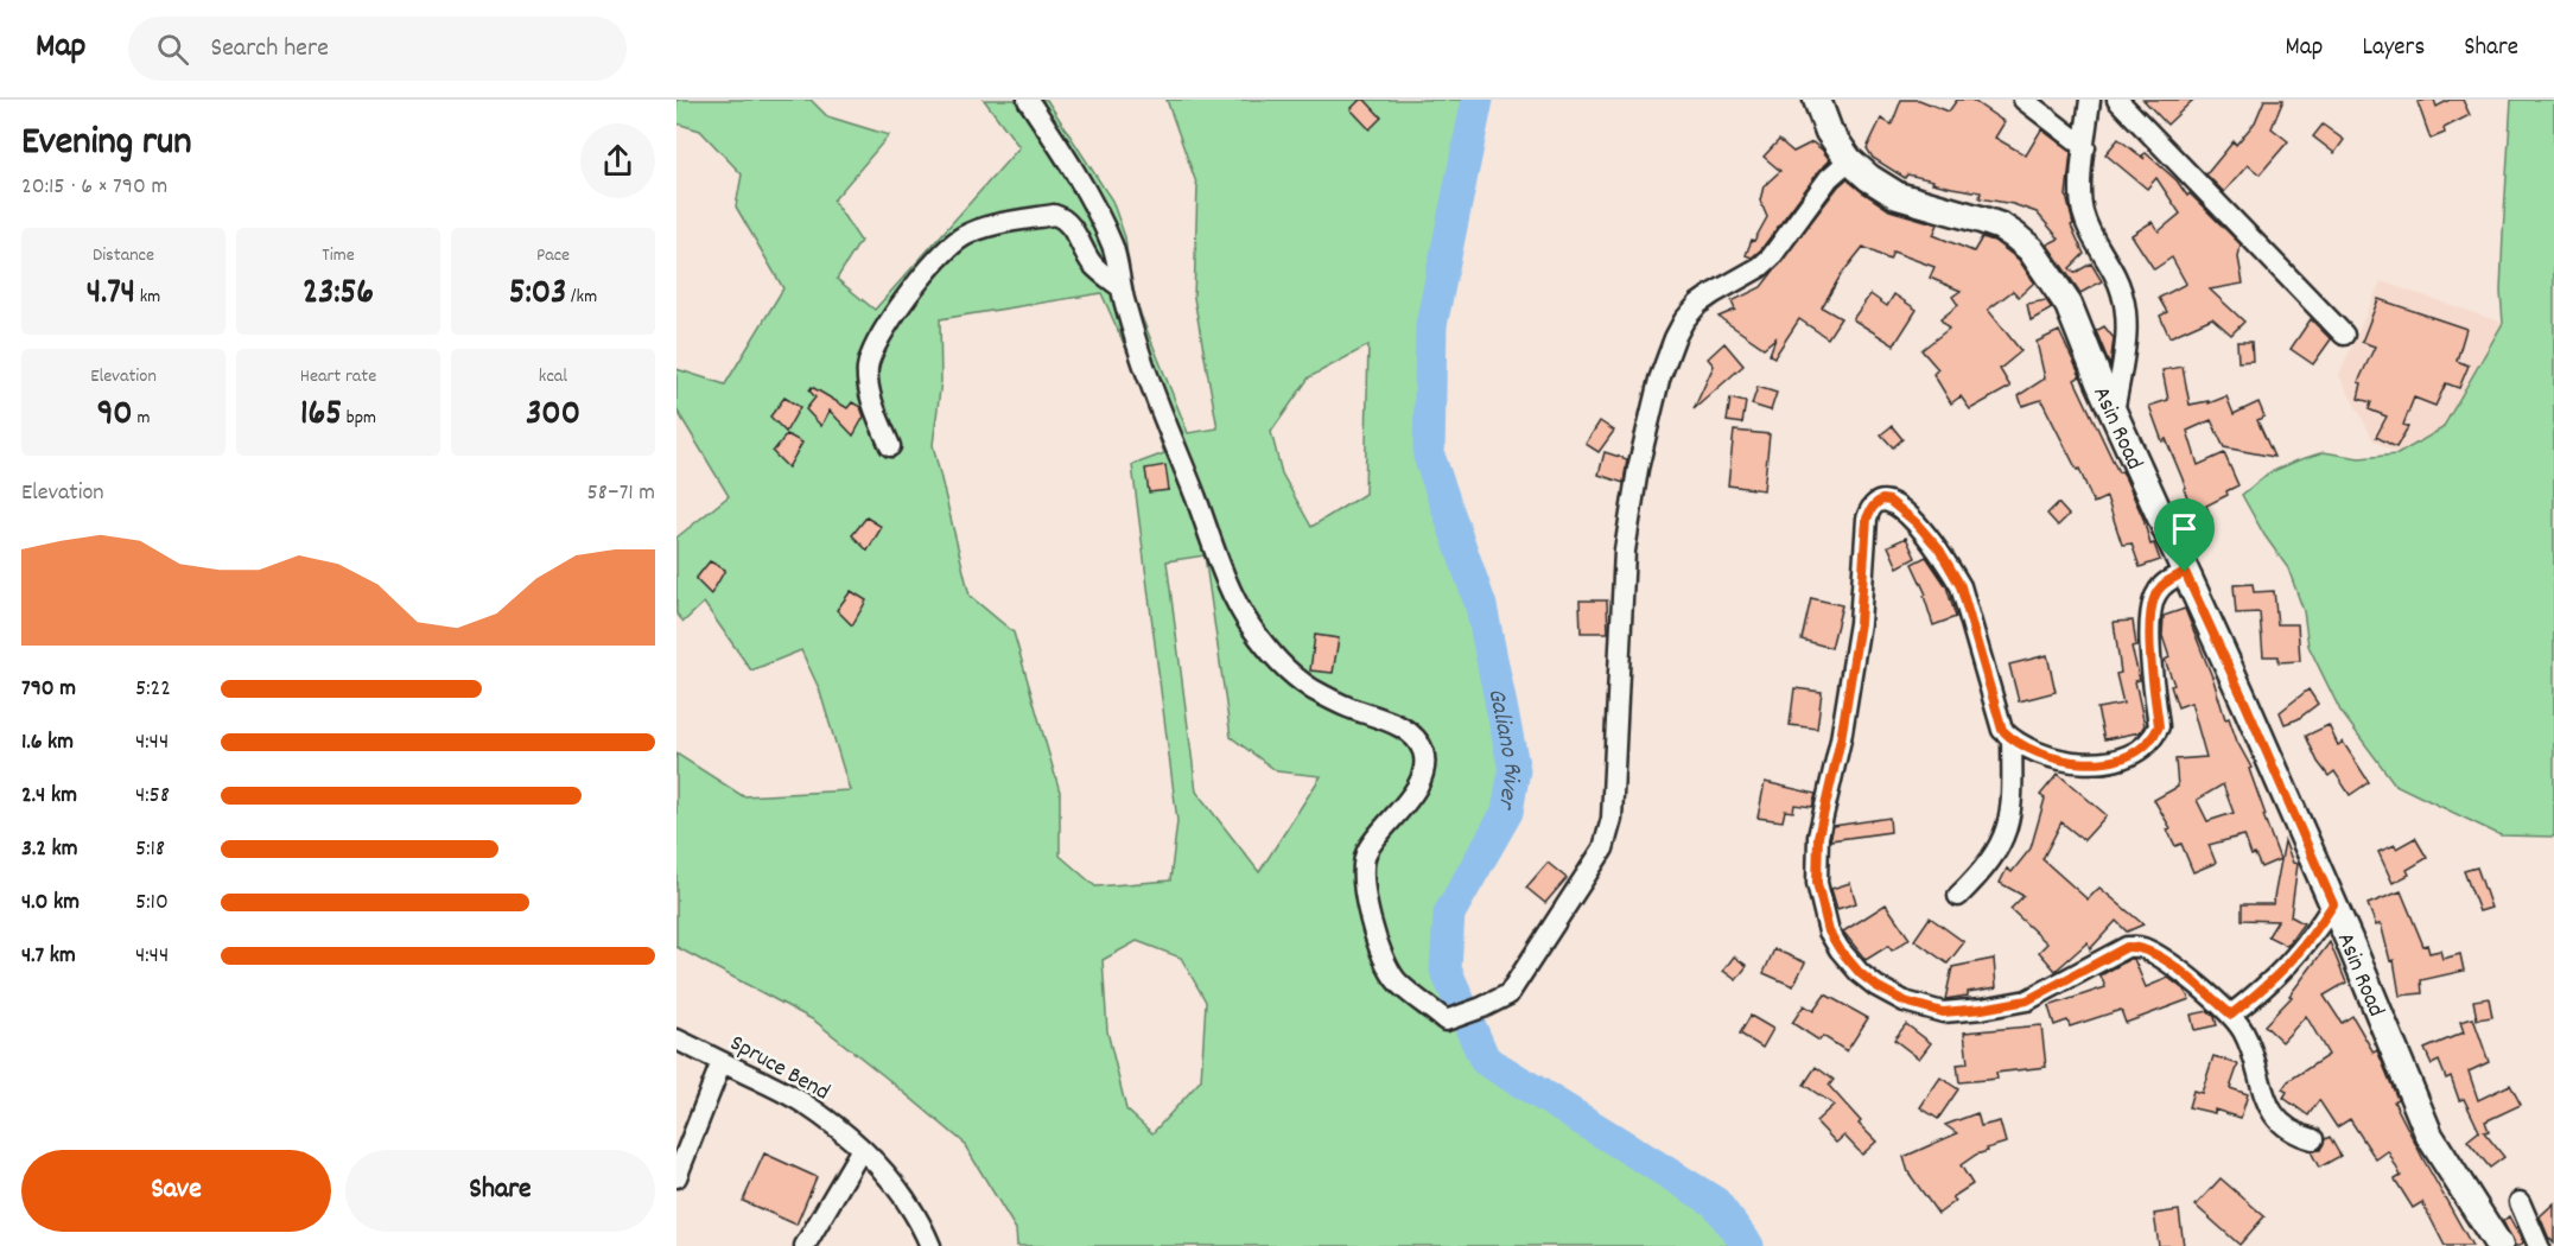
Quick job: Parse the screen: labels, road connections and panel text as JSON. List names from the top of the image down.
{
  "streets": {
    "main road": ["Asin Road"],
    "street": ["Spruce Bend"]
  },
  "water": ["Galiano River"],
  "page": {
    "header": "Map",
    "search": "Search here",
    "nav": ["Map", "Layers", "Share"],
    "heading": ["Evening run", "20:15 · 6 × 790 m"],
    "stats": [
      ["Distance", "4.74 km"],
      ["Time", "23:56"],
      ["Pace", "5:03 /km"],
      ["Elevation", "90 m"],
      ["Heart rate", "165 bpm"],
      ["kcal", "300"]
    ],
    "chart": ["Elevation", "58–71 m"],
    "list": [
      {
        "name": "790 m",
        "note": "5:22"
      },
      {
        "name": "1.6 km",
        "note": "4:44"
      },
      {
        "name": "2.4 km",
        "note": "4:58"
      },
      {
        "name": "3.2 km",
        "note": "5:18"
      },
      {
        "name": "4.0 km",
        "note": "5:10"
      },
      {
        "name": "4.7 km",
        "note": "4:44"
      }
    ],
    "buttons": ["Save", "Share"]
  }
}
